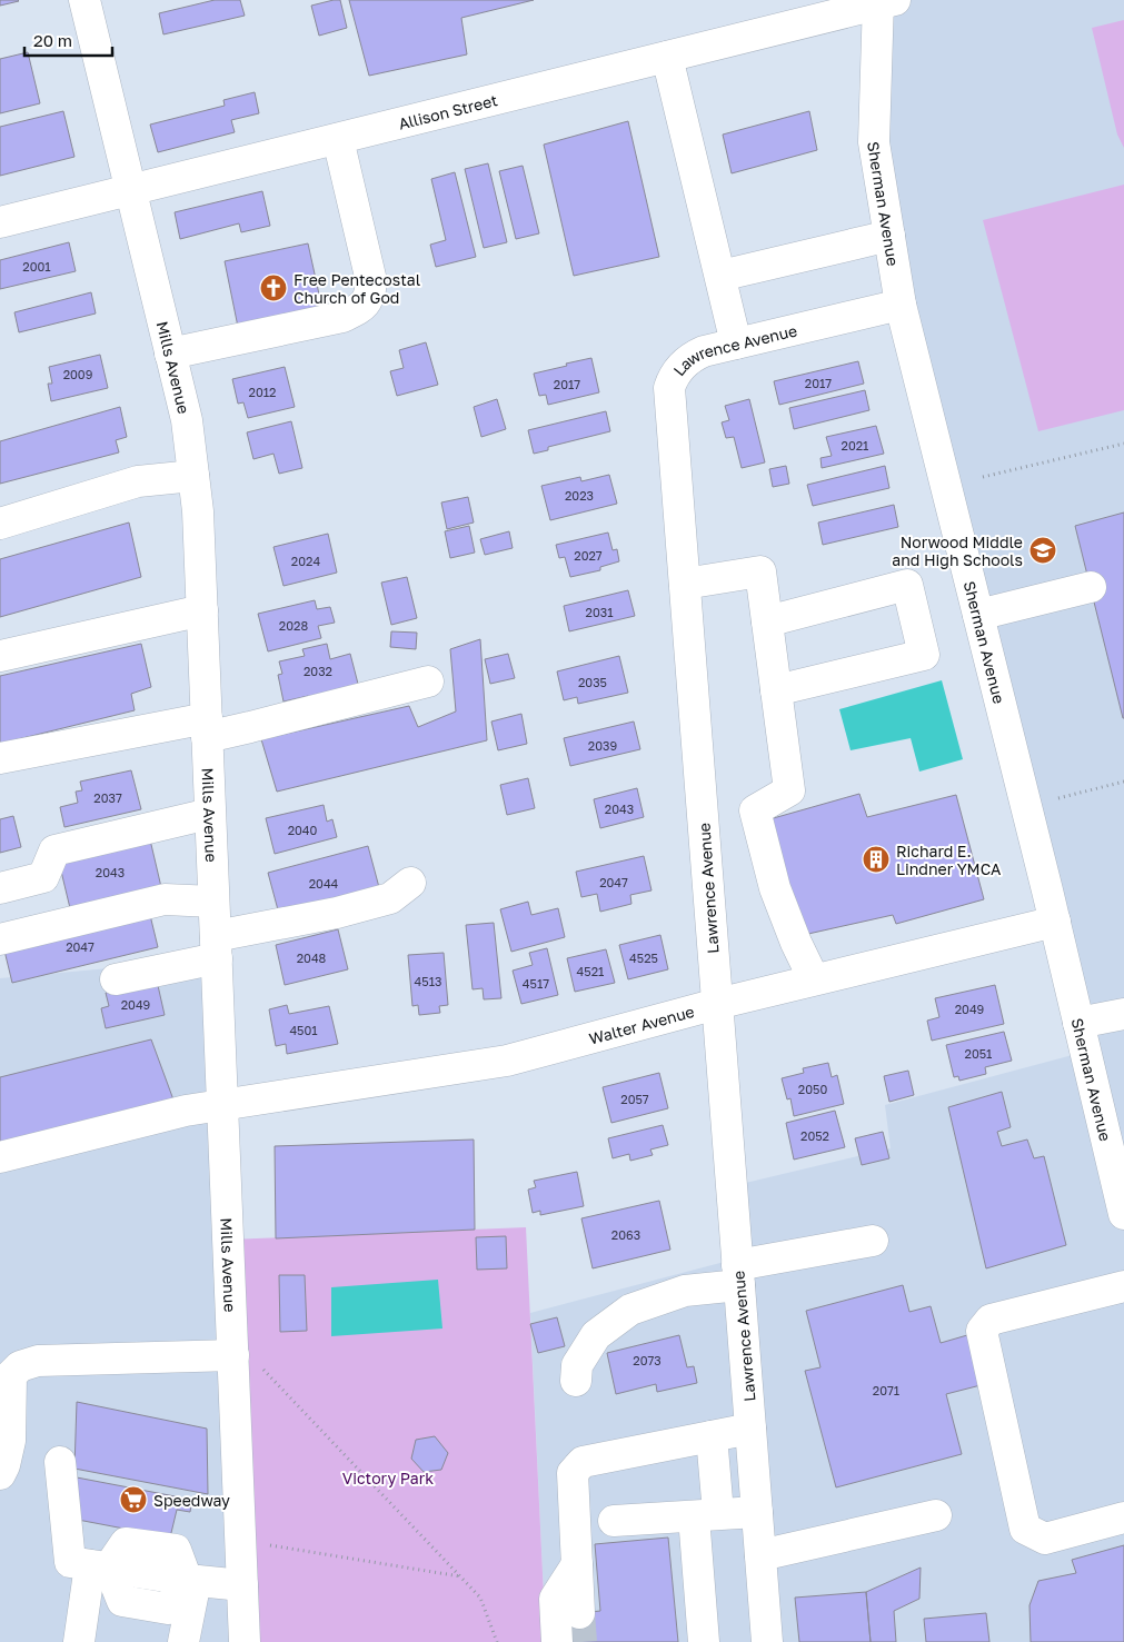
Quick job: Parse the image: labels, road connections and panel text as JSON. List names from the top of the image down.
{
  "streets": {
    "street": [
      "Allison Street",
      "Sherman Avenue",
      "Lawrence Avenue",
      "Mills Avenue",
      "Walter Avenue"
    ]
  },
  "crossings": [
    ["Allison Street", "Sherman Avenue"],
    ["Allison Street", "Mills Avenue"],
    ["Sherman Avenue", "Lawrence Avenue"],
    ["Sherman Avenue", "Walter Avenue"],
    ["Lawrence Avenue", "Walter Avenue"],
    ["Mills Avenue", "Walter Avenue"]
  ],
  "parks": ["Victory Park"],
  "places": {
    "church": ["Free Pentecostal Church of God"],
    "school or university": ["Norwood Middle and High Schools"],
    "building": ["Richard E. Lindner YMCA"],
    "supermarket": ["Speedway"]
  },
  "house_numbers": [
    "2001",
    "2009",
    "2017",
    "2017",
    "2012",
    "2021",
    "2023",
    "2027",
    "2024",
    "2031",
    "2028",
    "2032",
    "2035",
    "2039",
    "2037",
    "2043",
    "2040",
    "2043",
    "2047",
    "2044",
    "2047",
    "2048",
    "4525",
    "4521",
    "4513",
    "4517",
    "2049",
    "2049",
    "4501",
    "2051",
    "2050",
    "2057",
    "2052",
    "2063",
    "2073",
    "2071"
  ],
  "scale_bar": "20 m"
}
